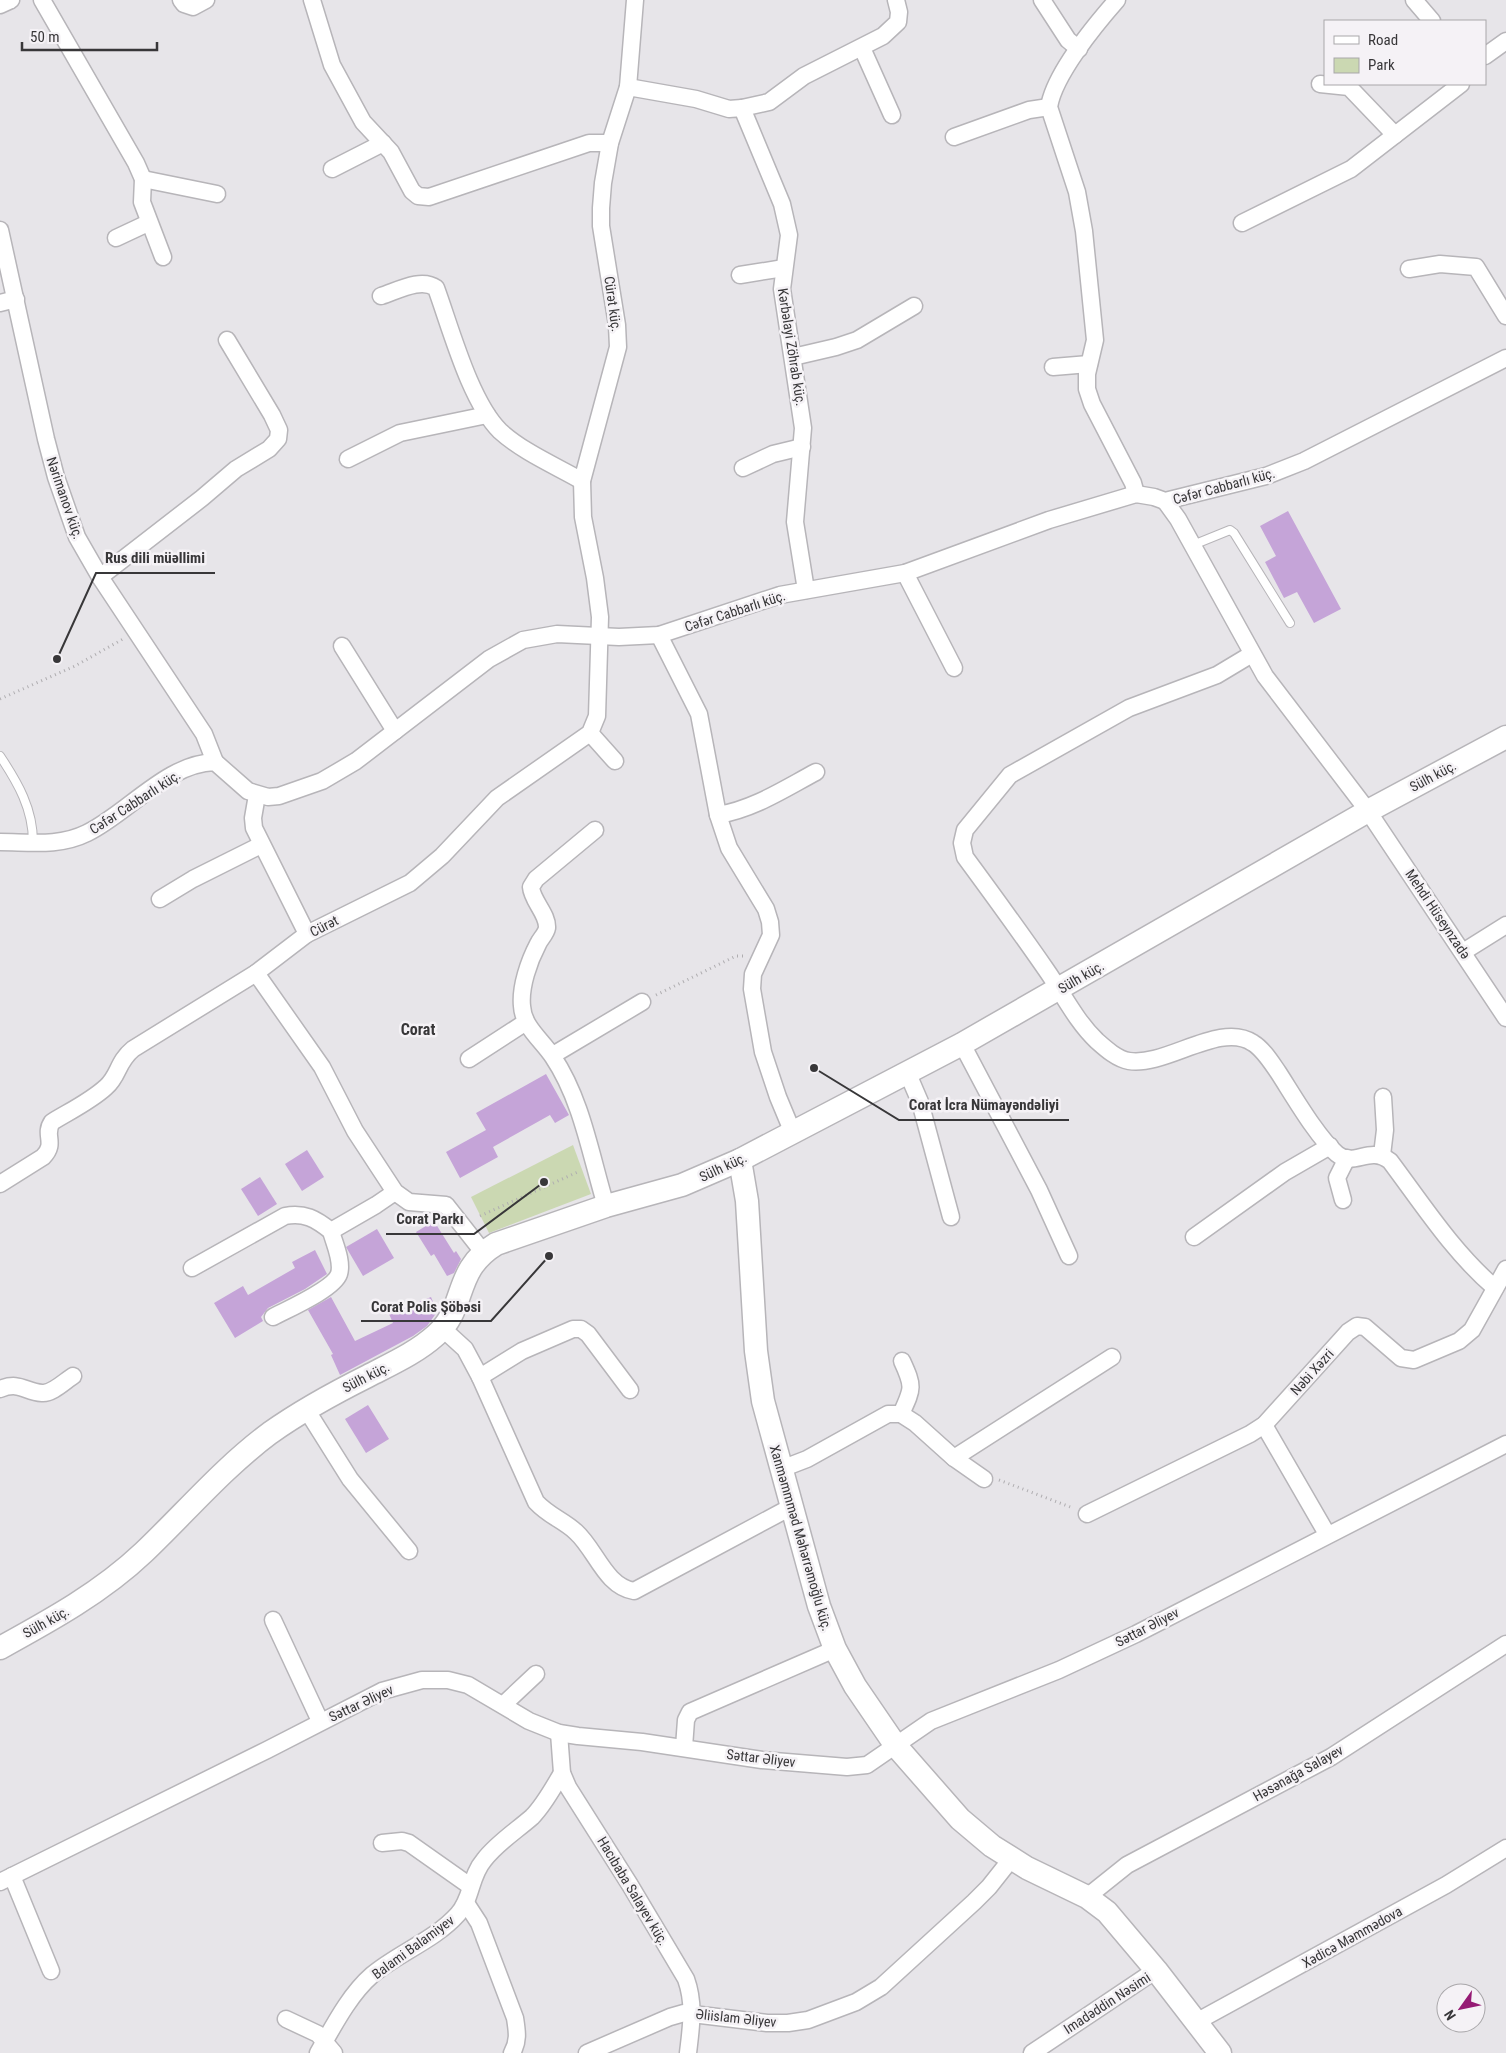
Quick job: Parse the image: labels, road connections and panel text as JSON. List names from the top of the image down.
{
  "streets": {
    "street": [
      "Cürət küç.",
      "Kərbəlayi Zöhrab küç.",
      "Cəfər Cabbarlı küç.",
      "Nərimanov küç.",
      "Sülh küç.",
      "Mehdi Hüseynzadə",
      "Cürət",
      "Nəbi Xəzri",
      "Xanməmmməd Məhərrəmoğlu küç.",
      "Səttar Əliyev",
      "Həsənağa Salayev",
      "Hacıbaba Salayev küç.",
      "Xədicə Məmmədova",
      "Balami Balamiyev",
      "Imadəddin Nəsimi",
      "Əliislam Əliyev"
    ]
  },
  "crossings": [
    ["Cürət küç.", "Cəfər Cabbarlı küç."],
    ["Kərbəlayi Zöhrab küç.", "Cəfər Cabbarlı küç."],
    ["Cəfər Cabbarlı küç.", "Nərimanov küç."],
    ["Cəfər Cabbarlı küç.", "Mehdi Hüseynzadə"],
    ["Sülh küç.", "Mehdi Hüseynzadə"],
    ["Sülh küç.", "Xanməmmməd Məhərrəmoğlu küç."],
    ["Xanməmmməd Məhərrəmoğlu küç.", "Səttar Əliyev"],
    ["Xanməmmməd Məhərrəmoğlu küç.", "Həsənağa Salayev"],
    ["Xanməmmməd Məhərrəmoğlu küç.", "Xədicə Məmmədova"],
    ["Xanməmmməd Məhərrəmoğlu küç.", "Imadəddin Nəsimi"],
    ["Xanməmmməd Məhərrəmoğlu küç.", "Əliislam Əliyev"],
    ["Səttar Əliyev", "Hacıbaba Salayev küç."],
    ["Hacıbaba Salayev küç.", "Balami Balamiyev"],
    ["Hacıbaba Salayev küç.", "Əliislam Əliyev"]
  ],
  "districts": ["Corat"],
  "places": [
    "Rus dili müəllimi",
    "Corat İcra Nümayəndəliyi",
    "Corat Parkı",
    "Corat Polis Şöbəsi"
  ],
  "legend": ["Road", "Park"],
  "scale_bar": "50 m",
  "north": "bottom left"
}
